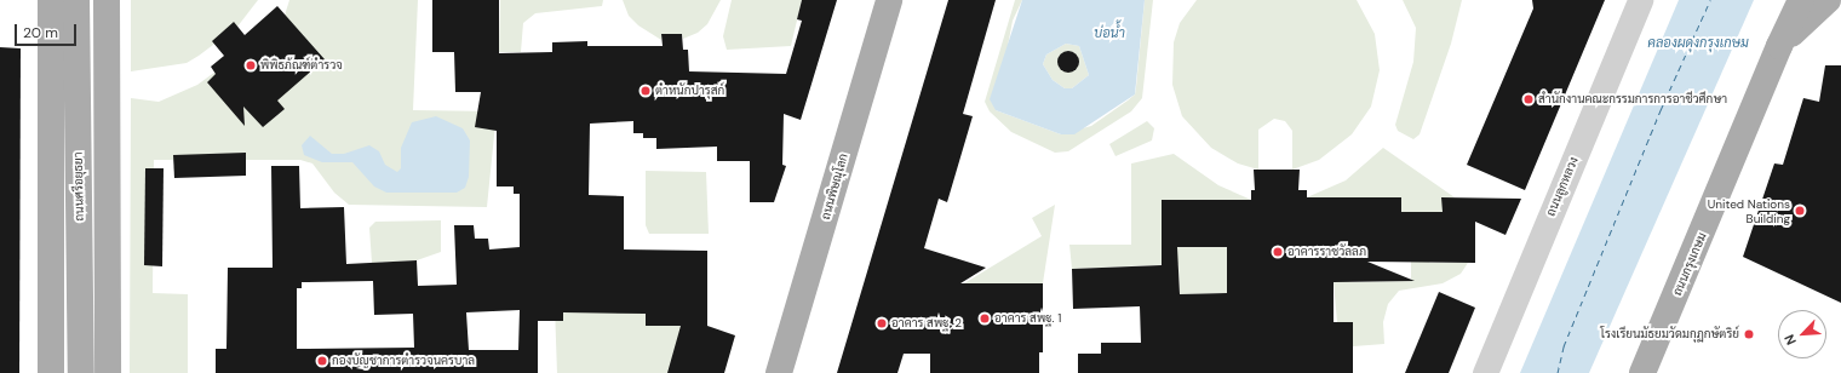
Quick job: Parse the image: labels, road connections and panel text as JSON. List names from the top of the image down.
{
  "streets": {
    "main road": ["ถนนศรีอยุธยา", "ถนนพิษณุโลก", "ถนนกรุงเกษม"],
    "street": ["ถนนลูกหลวง"]
  },
  "water": ["บ่อน้ำ", "คลองผดุงกรุงเกษม"],
  "places": [
    "พิพิธภ้ณฑ์ตำรวจ",
    "ตำหนักปารุสก์",
    "สำนักงานคณะกรรมการการอาชีวศึกษา",
    "United Nations Building",
    "อาคารราชวัลลภ",
    "อาคาร สพฐ. 1",
    "อาคาร สพฐ. 2",
    "โรงเรียนมัธยมวัดมกุฏกษัตริย์",
    "กองบัญชาการตำรวจนครบาล"
  ],
  "scale_bar": "20 m",
  "north": "bottom left"
}
